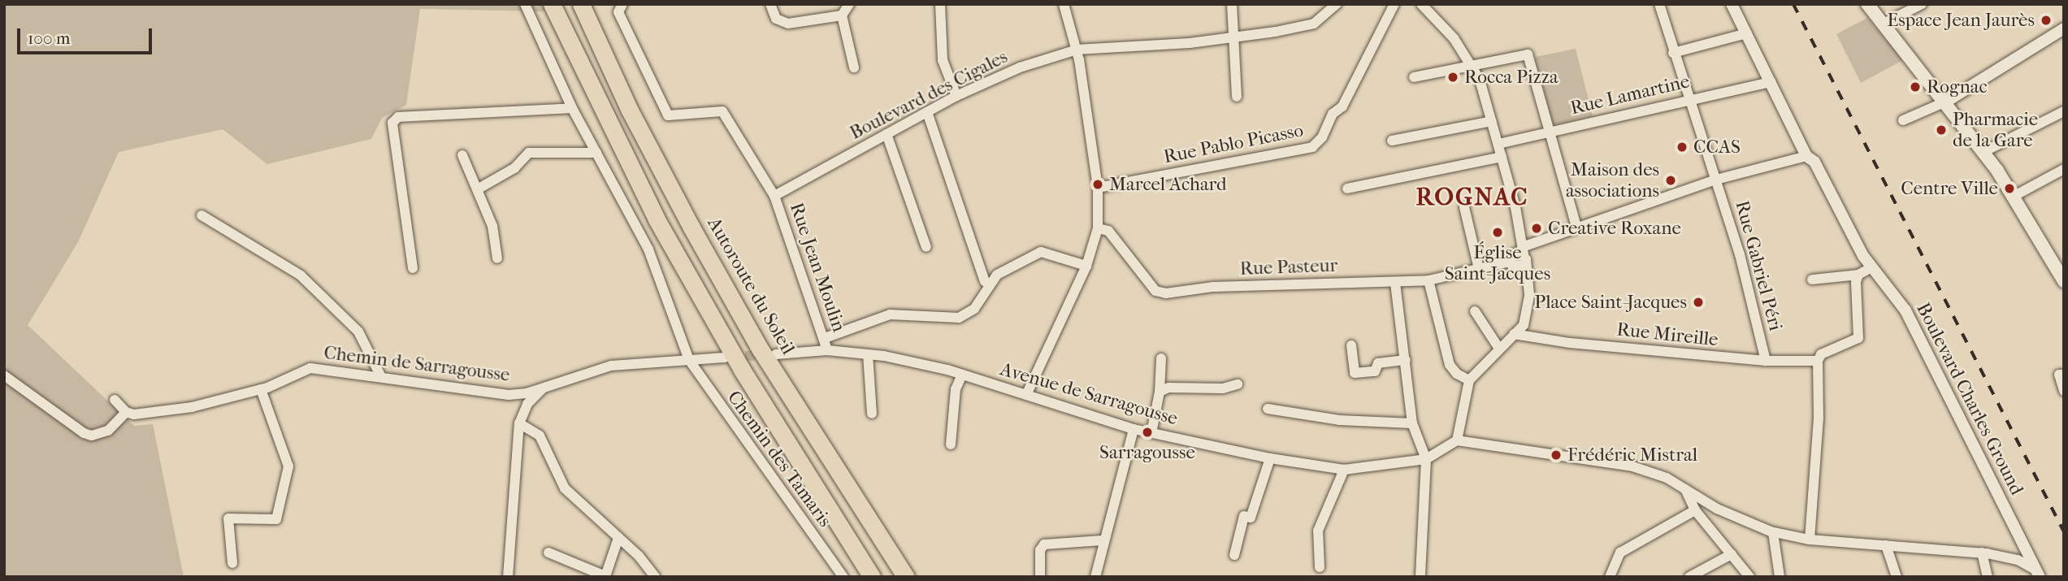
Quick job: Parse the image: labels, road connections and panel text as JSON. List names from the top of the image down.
{
  "streets": {
    "highway": ["Autoroute du Soleil"],
    "street": [
      "Boulevard des Cigales",
      "Rue Lamartine",
      "Rue Pablo Picasso",
      "Rue Gabriel Péri",
      "Rue Jean Moulin",
      "Rue Pasteur",
      "Rue Mireille",
      "Chemin de Sarragousse",
      "Avenue de Sarragousse",
      "Boulevard Charles Ground",
      "Chemin des Tamaris"
    ]
  },
  "crossings": [
    ["Boulevard des Cigales", "Rue Jean Moulin"],
    ["Rue Lamartine", "Rue Gabriel Péri"],
    ["Rue Lamartine", "Boulevard Charles Ground"],
    ["Rue Gabriel Péri", "Rue Mireille"],
    ["Rue Jean Moulin", "Avenue de Sarragousse"],
    ["Chemin de Sarragousse", "Chemin des Tamaris"]
  ],
  "districts": ["ROGNAC"],
  "places": [
    "Espace Jean Jaurès",
    "Rocca Pizza",
    "Rognac",
    "Pharmacie de la Gare",
    "CCAS",
    "Maison des associations",
    "Marcel Achard",
    "Centre Ville",
    "Creative Roxane",
    "Église Saint-Jacques",
    "Place Saint-Jacques",
    "Sarragousse",
    "Frédéric Mistral"
  ],
  "scale_bar": "100 m"
}
